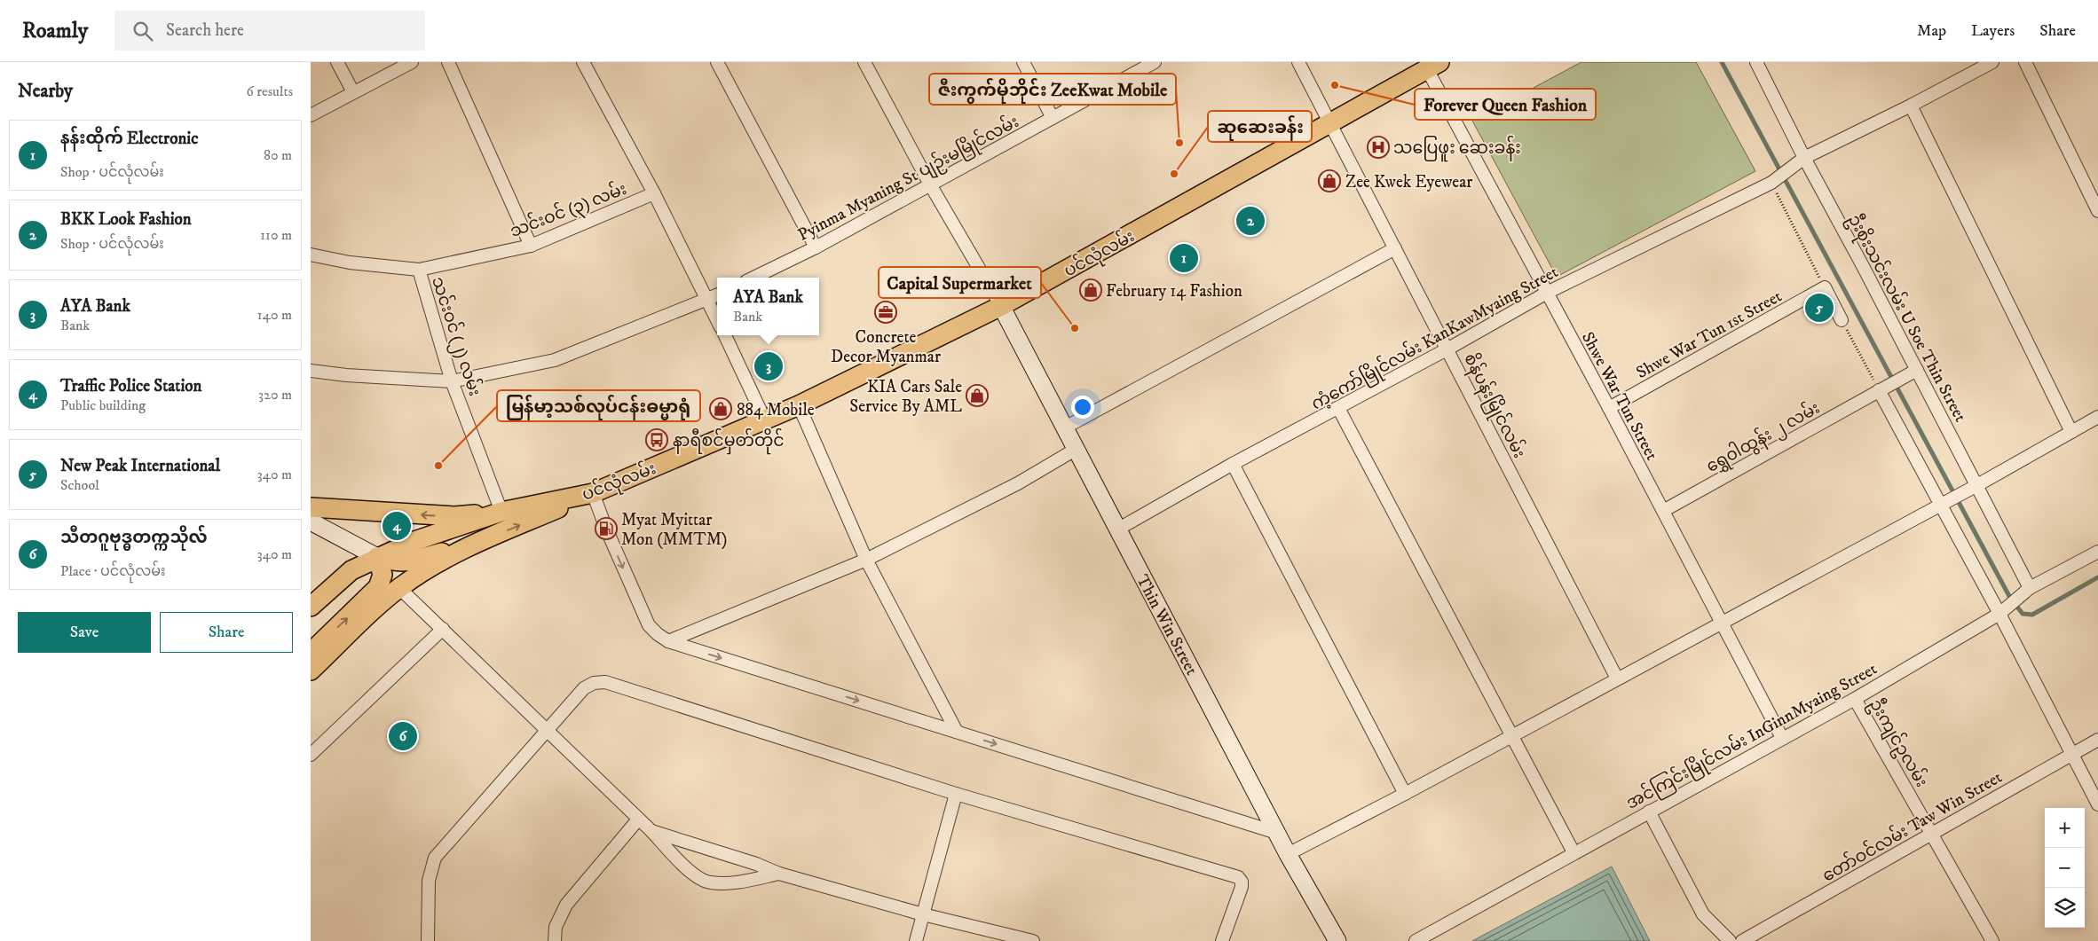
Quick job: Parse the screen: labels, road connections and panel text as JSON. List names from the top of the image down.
{
  "streets": {
    "main road": ["ပင်လုံလမ်း", "Thin Win Street"],
    "street": [
      "Pyinma Myaning St ပျဉ်းမမြိုင်လမ်း",
      "သင်းဝင် (၃) လမ်း",
      "ဦးစိုးသင်းလမ်း U Soe Thin Street",
      "Shwe War Tun 1st Street",
      "သင်းဝင် (၂) လမ်း",
      "ကံ့ကော်မြိုင်လမ်း KanKawMyaing Street",
      "Shwe War Tun Street",
      "စိန်ပန်းမြိုင်လမ်း",
      "ရွှေ၀ါထွန်း ၂ လမ်း",
      "အင်ကြင်းမြိုင်လမ်း InGinnMyaing Street",
      "ဦးကျင်ဥလမ်း",
      "တော်ဝင်လမ်း Taw Win Street"
    ]
  },
  "crossings": [
    ["သင်းဝင် (၃) လမ်း", "သင်းဝင် (၂) လမ်း"],
    ["ပင်လုံလမ်း", "သင်းဝင် (၂) လမ်း"],
    ["ပင်လုံလမ်း", "Shwe War Tun Street"],
    ["ပင်လုံလမ်း", "စိန်ပန်းမြိုင်လမ်း"],
    ["ပင်လုံလမ်း", "Thin Win Street"],
    ["ဦးစိုးသင်းလမ်း U Soe Thin Street", "ကံ့ကော်မြိုင်လမ်း KanKawMyaing Street"],
    ["ဦးစိုးသင်းလမ်း U Soe Thin Street", "ရွှေ၀ါထွန်း ၂ လမ်း"],
    ["ဦးစိုးသင်းလမ်း U Soe Thin Street", "အင်ကြင်းမြိုင်လမ်း InGinnMyaing Street"],
    ["Shwe War Tun 1st Street", "Shwe War Tun Street"],
    ["ကံ့ကော်မြိုင်လမ်း KanKawMyaing Street", "Shwe War Tun Street"],
    ["ကံ့ကော်မြိုင်လမ်း KanKawMyaing Street", "စိန်ပန်းမြိုင်လမ်း"],
    ["ကံ့ကော်မြိုင်လမ်း KanKawMyaing Street", "Thin Win Street"],
    ["Shwe War Tun Street", "ရွှေ၀ါထွန်း ၂ လမ်း"],
    ["Shwe War Tun Street", "အင်ကြင်းမြိုင်လမ်း InGinnMyaing Street"],
    ["အင်ကြင်းမြိုင်လမ်း InGinnMyaing Street", "ဦးကျင်ဥလမ်း"],
    ["ဦးကျင်ဥလမ်း", "တော်ဝင်လမ်း Taw Win Street"]
  ],
  "places": {
    "other": [
      "Forever Queen Fashion",
      "ဇီးကွက်မိုဘိုင်း ZeeKwat Mobile",
      "ဆုဆေးခန်း",
      "Capital Supermarket",
      "မြန်မာ့သစ်လုပ်ငန်းဓမ္မာရုံ"
    ],
    "hospital": ["သပြေဖူး ဆေးခန်း"],
    "shop": [
      "Zee Kwek Eyewear",
      "February 14 Fashion",
      "KIA Cars Sale Service By AML",
      "884 Mobile"
    ],
    "office": ["Concrete Decor Myanmar"],
    "bus stop": ["နာရီစင်မှတ်တိုင်"],
    "fuel station": ["Myat Myittar Mon (MMTM)"]
  },
  "page": {
    "header": "Roamly",
    "search": "Search here",
    "nav": ["Map", "Layers", "Share"],
    "heading": ["Nearby", "6 results"],
    "list": [
      {
        "mark": "1",
        "name": "နန်းထိုက် Electronic",
        "note": "Shop · ပင်လုံလမ်း",
        "value": "80 m"
      },
      {
        "mark": "2",
        "name": "BKK Look Fashion",
        "note": "Shop · ပင်လုံလမ်း",
        "value": "110 m"
      },
      {
        "mark": "3",
        "name": "AYA Bank",
        "note": "Bank",
        "value": "140 m"
      },
      {
        "mark": "4",
        "name": "Traffic Police Station",
        "note": "Public building",
        "value": "320 m"
      },
      {
        "mark": "5",
        "name": "New Peak International",
        "note": "School",
        "value": "340 m"
      },
      {
        "mark": "6",
        "name": "သီတဂူဗုဒ္ဓတက္ကသိုလ်",
        "note": "Place · ပင်လုံလမ်း",
        "value": "340 m"
      }
    ],
    "pins": [
      "2",
      "1",
      "5",
      "3",
      "4",
      "6"
    ],
    "popup": ["AYA Bank", "Bank"],
    "buttons": ["Save", "Share"],
    "map_buttons": ["+", "−"]
  }
}
